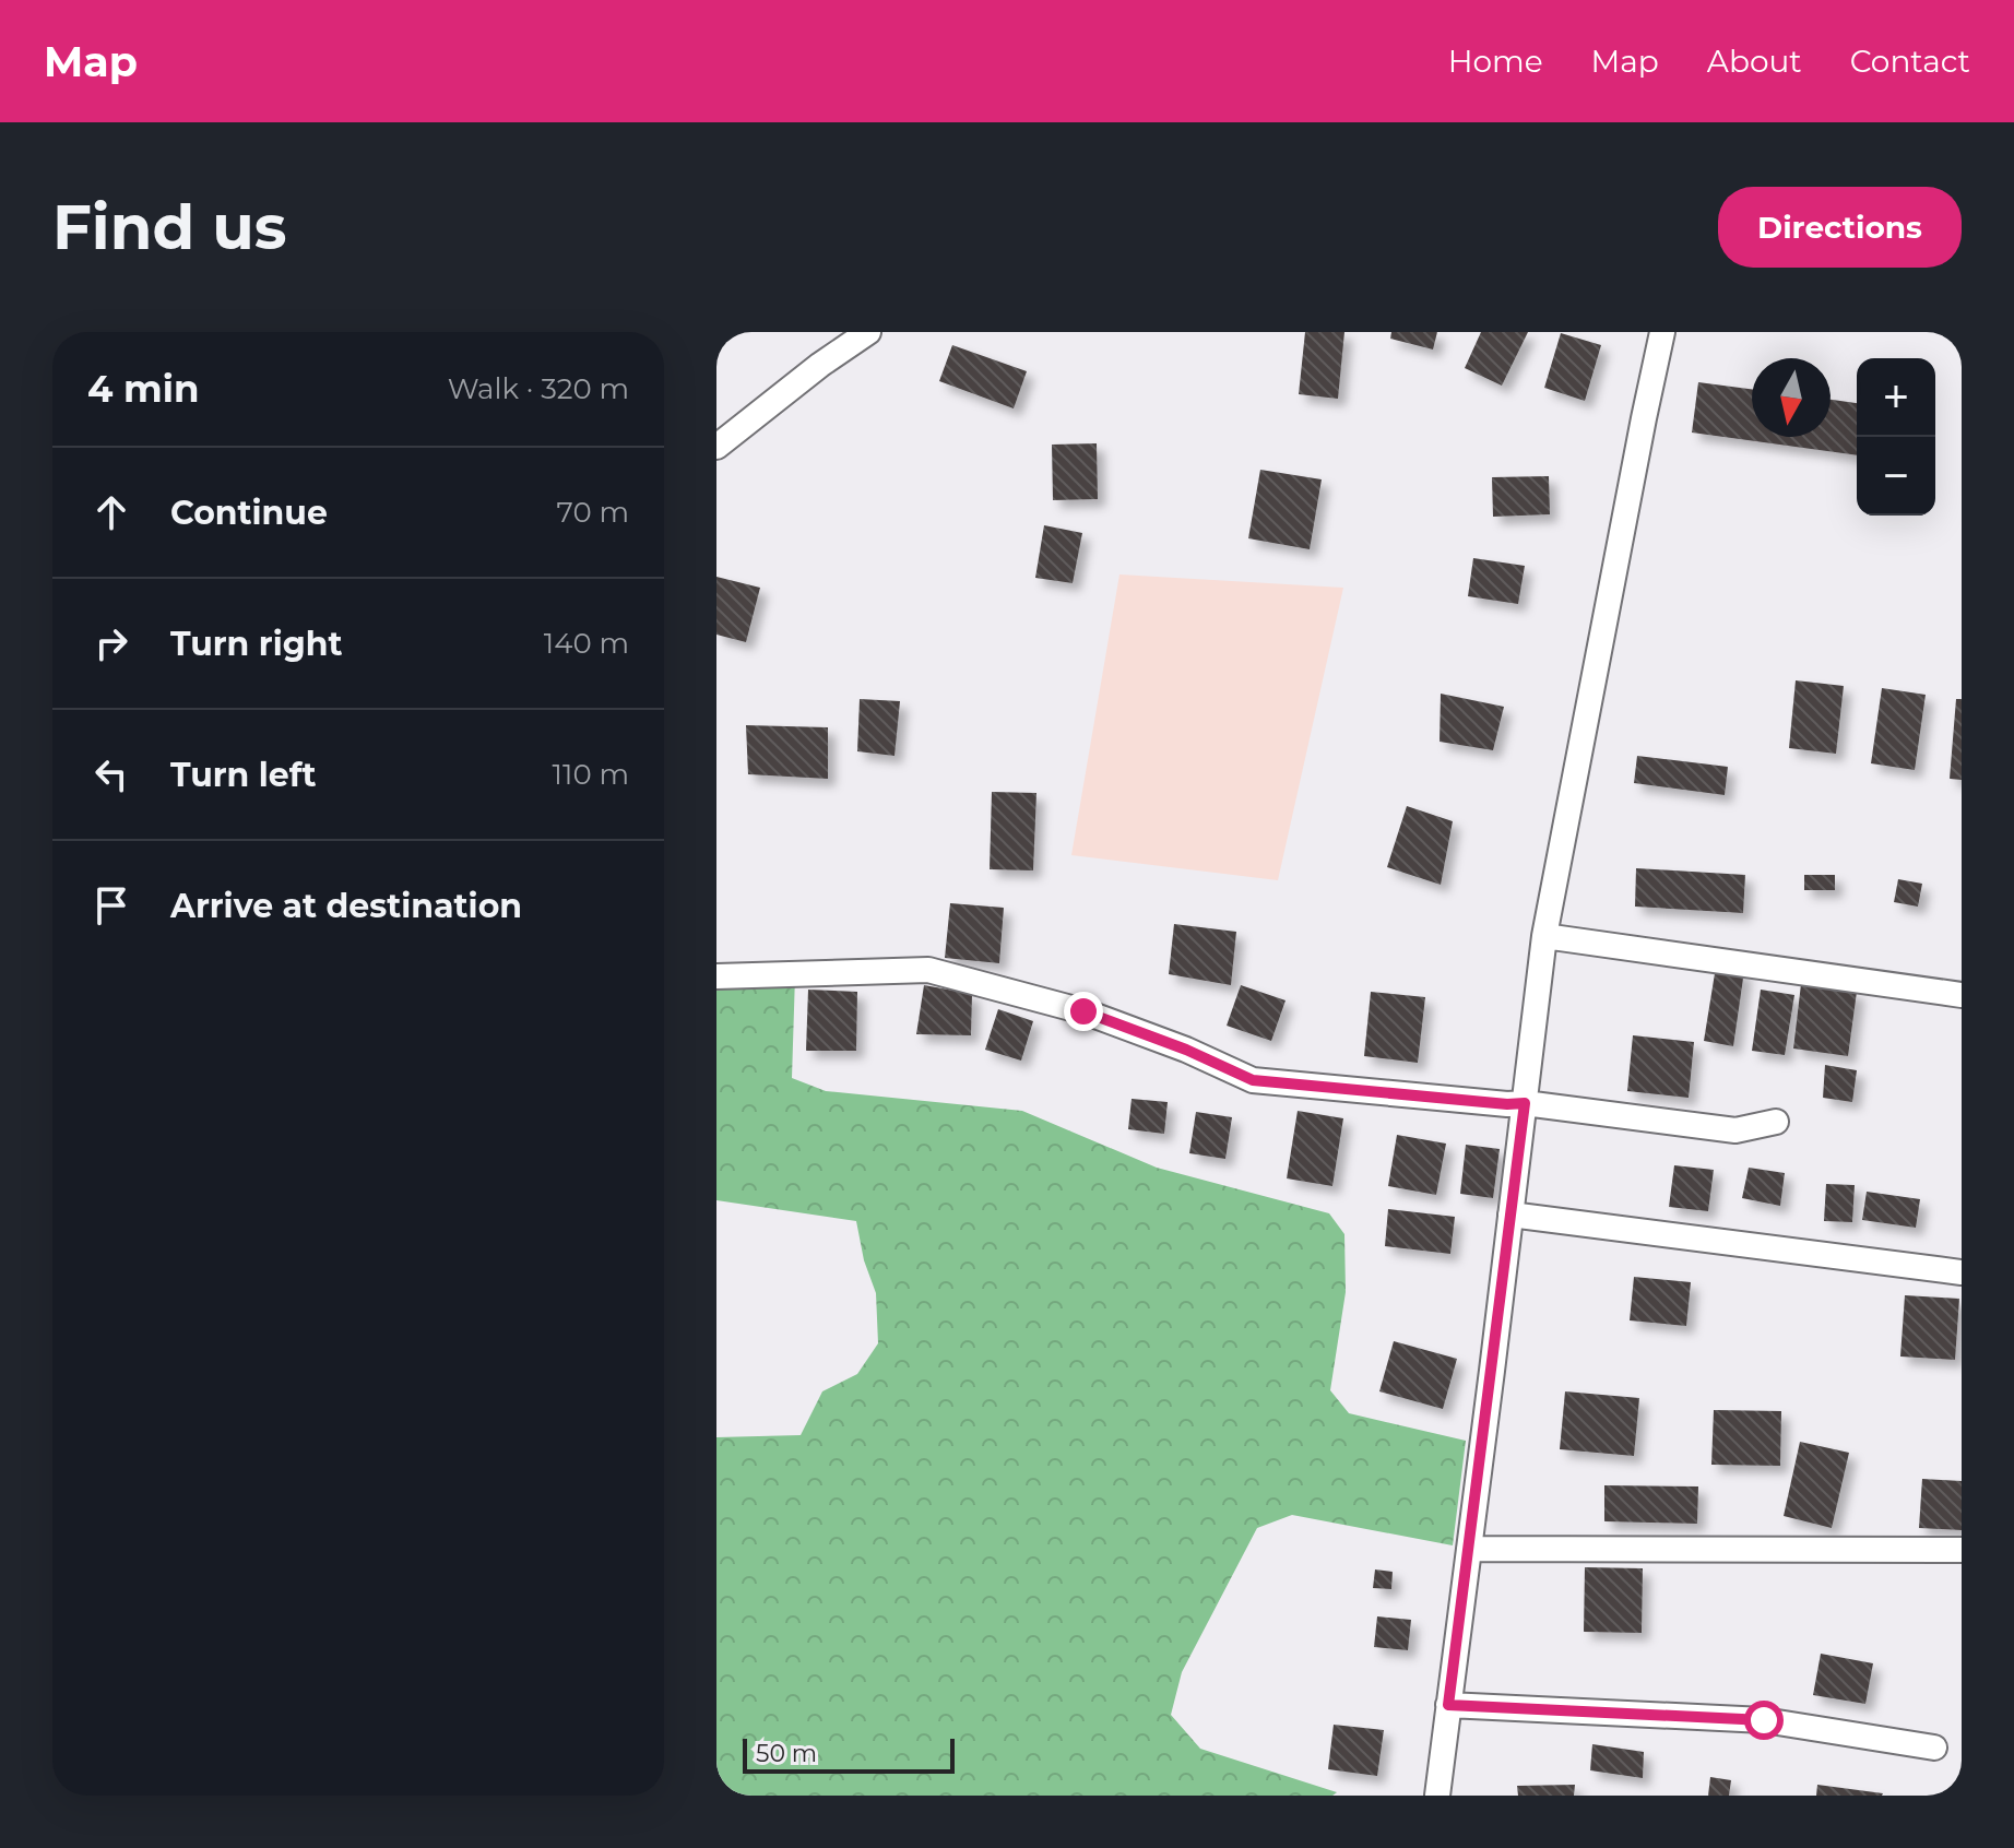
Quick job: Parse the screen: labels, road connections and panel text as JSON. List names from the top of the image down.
{
  "scale_bar": "50 m",
  "north": "bottom",
  "page": {
    "header": "Map",
    "nav": [
      "Home",
      "Map",
      "About",
      "Contact"
    ],
    "buttons": "Directions",
    "title": "Find us",
    "heading": ["4 min", "Walk · 320 m"],
    "map_buttons": ["+", "−"],
    "list": [
      ["Continue", "70 m"],
      ["Turn right", "140 m"],
      ["Turn left", "110 m"],
      "Arrive at destination"
    ],
    "scale": "50 m"
  }
}
